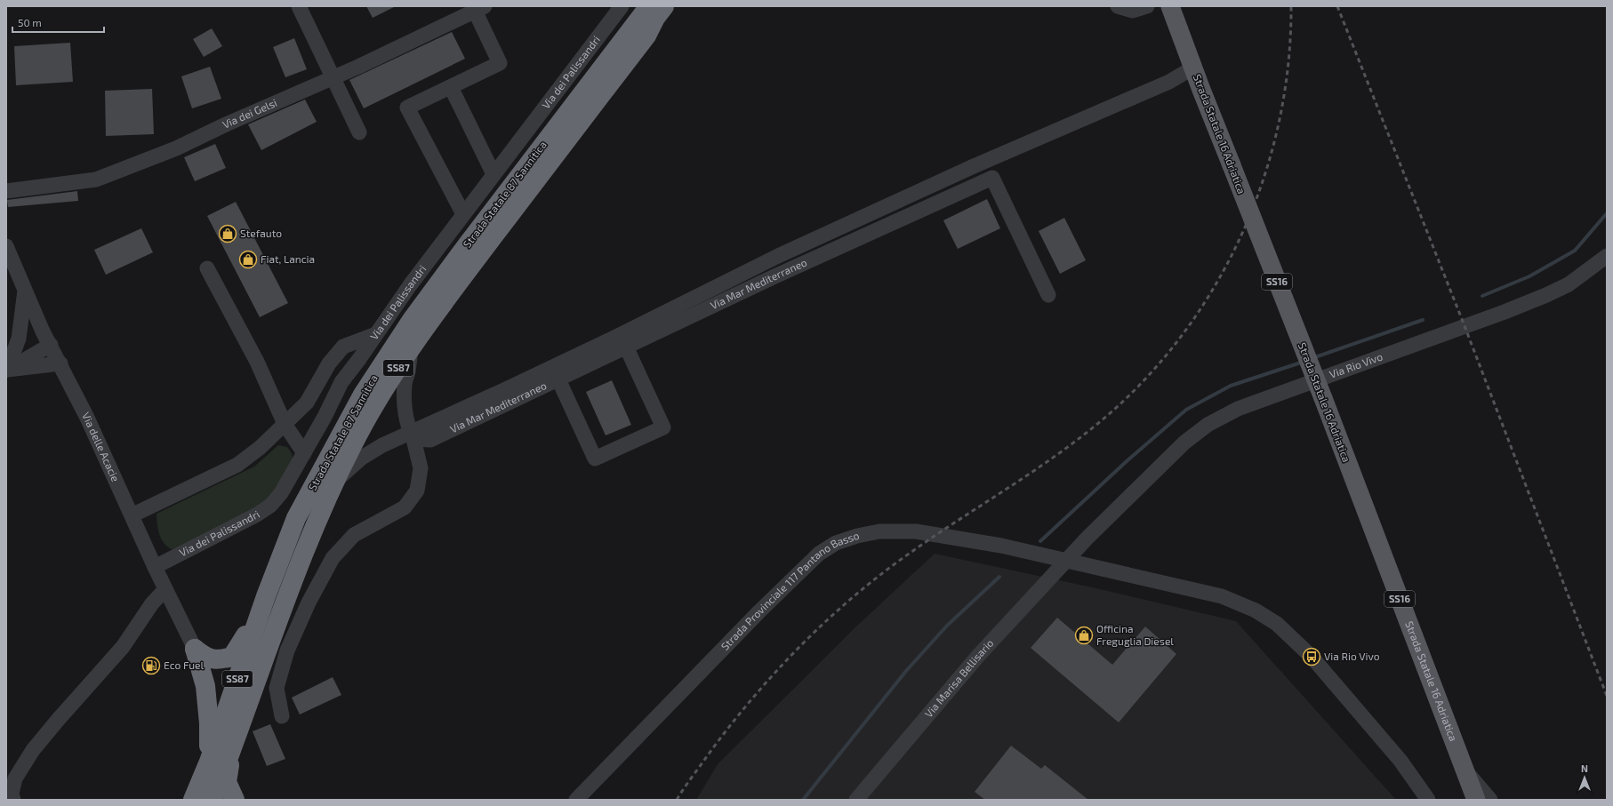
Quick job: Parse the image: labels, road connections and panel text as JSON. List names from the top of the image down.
{
  "streets": {
    "highway": ["Strada Statale 87 Sannitica", "SS87"],
    "main road": ["Strada Statale 16 Adriatica", "SS16"],
    "street": [
      "Via dei Palissandri",
      "Via dei Gelsi",
      "Via Mar Mediterraneo",
      "Via Rio Vivo",
      "Via delle Acacie",
      "Strada Provinciale 117 Pantano Basso",
      "Via Marisa Bellisario"
    ]
  },
  "crossings": [
    ["Via dei Palissandri", "Via delle Acacie"],
    ["Strada Statale 87 Sannitica", "SS87"],
    ["Via Rio Vivo", "Strada Provinciale 117 Pantano Basso"],
    ["Via Rio Vivo", "Via Marisa Bellisario"],
    ["SS87", "Via delle Acacie"],
    ["Strada Provinciale 117 Pantano Basso", "Via Marisa Bellisario"]
  ],
  "places": {
    "shop": ["Stefauto", "Fiat, Lancia", "Officina Freguglia Diesel"],
    "bus stop": ["Via Rio Vivo"],
    "fuel station": ["Eco Fuel"]
  },
  "scale_bar": "50 m",
  "north": "top"
}
